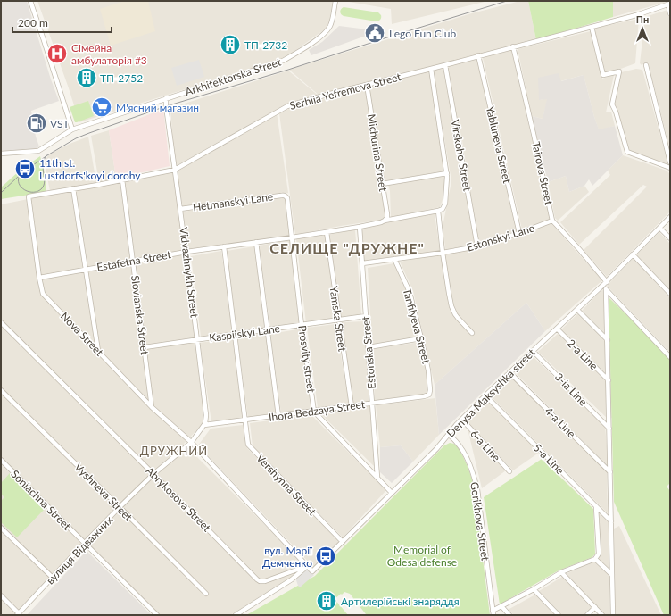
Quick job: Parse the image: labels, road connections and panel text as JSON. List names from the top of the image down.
{
  "streets": {
    "street": [
      "Arkhitektorska Street",
      "Serhiia Yefremova Street",
      "Yabluneva Street",
      "Michurina Street",
      "Virskoho Street",
      "Tairova Street",
      "Hetmanskyi Lane",
      "Estonskyi Lane",
      "Estafetna Street",
      "Vidvazhnykh Street",
      "Slovianska Street",
      "Yamska Street",
      "Tanfilyeva Street",
      "Kaspiiskyi Lane",
      "Nova Street",
      "Estonska Street",
      "2-a Line",
      "Prosvity street",
      "3-ia Line",
      "Denysa Maksyshka street",
      "Ihora Bedzaya Street",
      "4-a Line",
      "6-a Line",
      "5-a Line",
      "Vershynna Street",
      "Vyshneva Street",
      "Abrykosova Street",
      "Soniachna Street",
      "Gorikhova Street",
      "вулиця Відважних"
    ]
  },
  "crossings": [
    ["Arkhitektorska Street", "Vidvazhnykh Street"],
    ["Serhiia Yefremova Street", "Yabluneva Street"],
    ["Serhiia Yefremova Street", "Michurina Street"],
    ["Serhiia Yefremova Street", "Virskoho Street"],
    ["Serhiia Yefremova Street", "Tairova Street"],
    ["Serhiia Yefremova Street", "Vidvazhnykh Street"],
    ["Serhiia Yefremova Street", "Slovianska Street"],
    ["Serhiia Yefremova Street", "Nova Street"],
    ["Yabluneva Street", "Estonskyi Lane"],
    ["Michurina Street", "Estafetna Street"],
    ["Virskoho Street", "Estonskyi Lane"],
    ["Tairova Street", "Estonskyi Lane"],
    ["Hetmanskyi Lane", "Vidvazhnykh Street"],
    ["Hetmanskyi Lane", "Prosvity street"],
    ["Estonskyi Lane", "Tanfilyeva Street"],
    ["Estonskyi Lane", "Estonska Street"],
    ["Estafetna Street", "Vidvazhnykh Street"],
    ["Estafetna Street", "Slovianska Street"],
    ["Estafetna Street", "Yamska Street"],
    ["Estafetna Street", "Nova Street"],
    ["Estafetna Street", "Estonska Street"],
    ["Estafetna Street", "Prosvity street"],
    ["Estafetna Street", "Vershynna Street"],
    ["Vidvazhnykh Street", "Kaspiiskyi Lane"],
    ["Vidvazhnykh Street", "Ihora Bedzaya Street"],
    ["Slovianska Street", "Kaspiiskyi Lane"],
    ["Slovianska Street", "Nova Street"],
    ["Yamska Street", "Kaspiiskyi Lane"],
    ["Yamska Street", "Ihora Bedzaya Street"],
    ["Tanfilyeva Street", "Ihora Bedzaya Street"],
    ["Kaspiiskyi Lane", "Estonska Street"],
    ["Kaspiiskyi Lane", "Prosvity street"],
    ["Kaspiiskyi Lane", "Vershynna Street"],
    ["Nova Street", "Denysa Maksyshka street"],
    ["Nova Street", "Abrykosova Street"],
    ["Nova Street", "вулиця Відважних"],
    ["Estonska Street", "Ihora Bedzaya Street"],
    ["2-a Line", "Denysa Maksyshka street"],
    ["Prosvity street", "Ihora Bedzaya Street"],
    ["3-ia Line", "Denysa Maksyshka street"],
    ["Denysa Maksyshka street", "4-a Line"],
    ["Denysa Maksyshka street", "6-a Line"],
    ["Denysa Maksyshka street", "5-a Line"],
    ["Denysa Maksyshka street", "Vershynna Street"],
    ["Denysa Maksyshka street", "Gorikhova Street"],
    ["Ihora Bedzaya Street", "Vershynna Street"],
    ["Vyshneva Street", "вулиця Відважних"],
    ["Abrykosova Street", "вулиця Відважних"],
    ["Soniachna Street", "вулиця Відважних"]
  ],
  "districts": ["СЕЛИЩЕ \"ДРУЖНЕ\"", "ДРУЖНИЙ"],
  "parks": ["Memorial of Odesa defense"],
  "places": {
    "public building": ["Lego Fun Club"],
    "building": ["ТП-2732", "ТП-2752", "Артилерійські знаряддя"],
    "hospital": ["Сімейна амбулаторія #3"],
    "supermarket": ["М'ясний магазин"],
    "fuel station": ["VST"],
    "bus stop": ["11th st. Lustdorfs'koyi dorohy", "вул. Марії Демченко"]
  },
  "scale_bar": "200 m",
  "north": "top"
}
